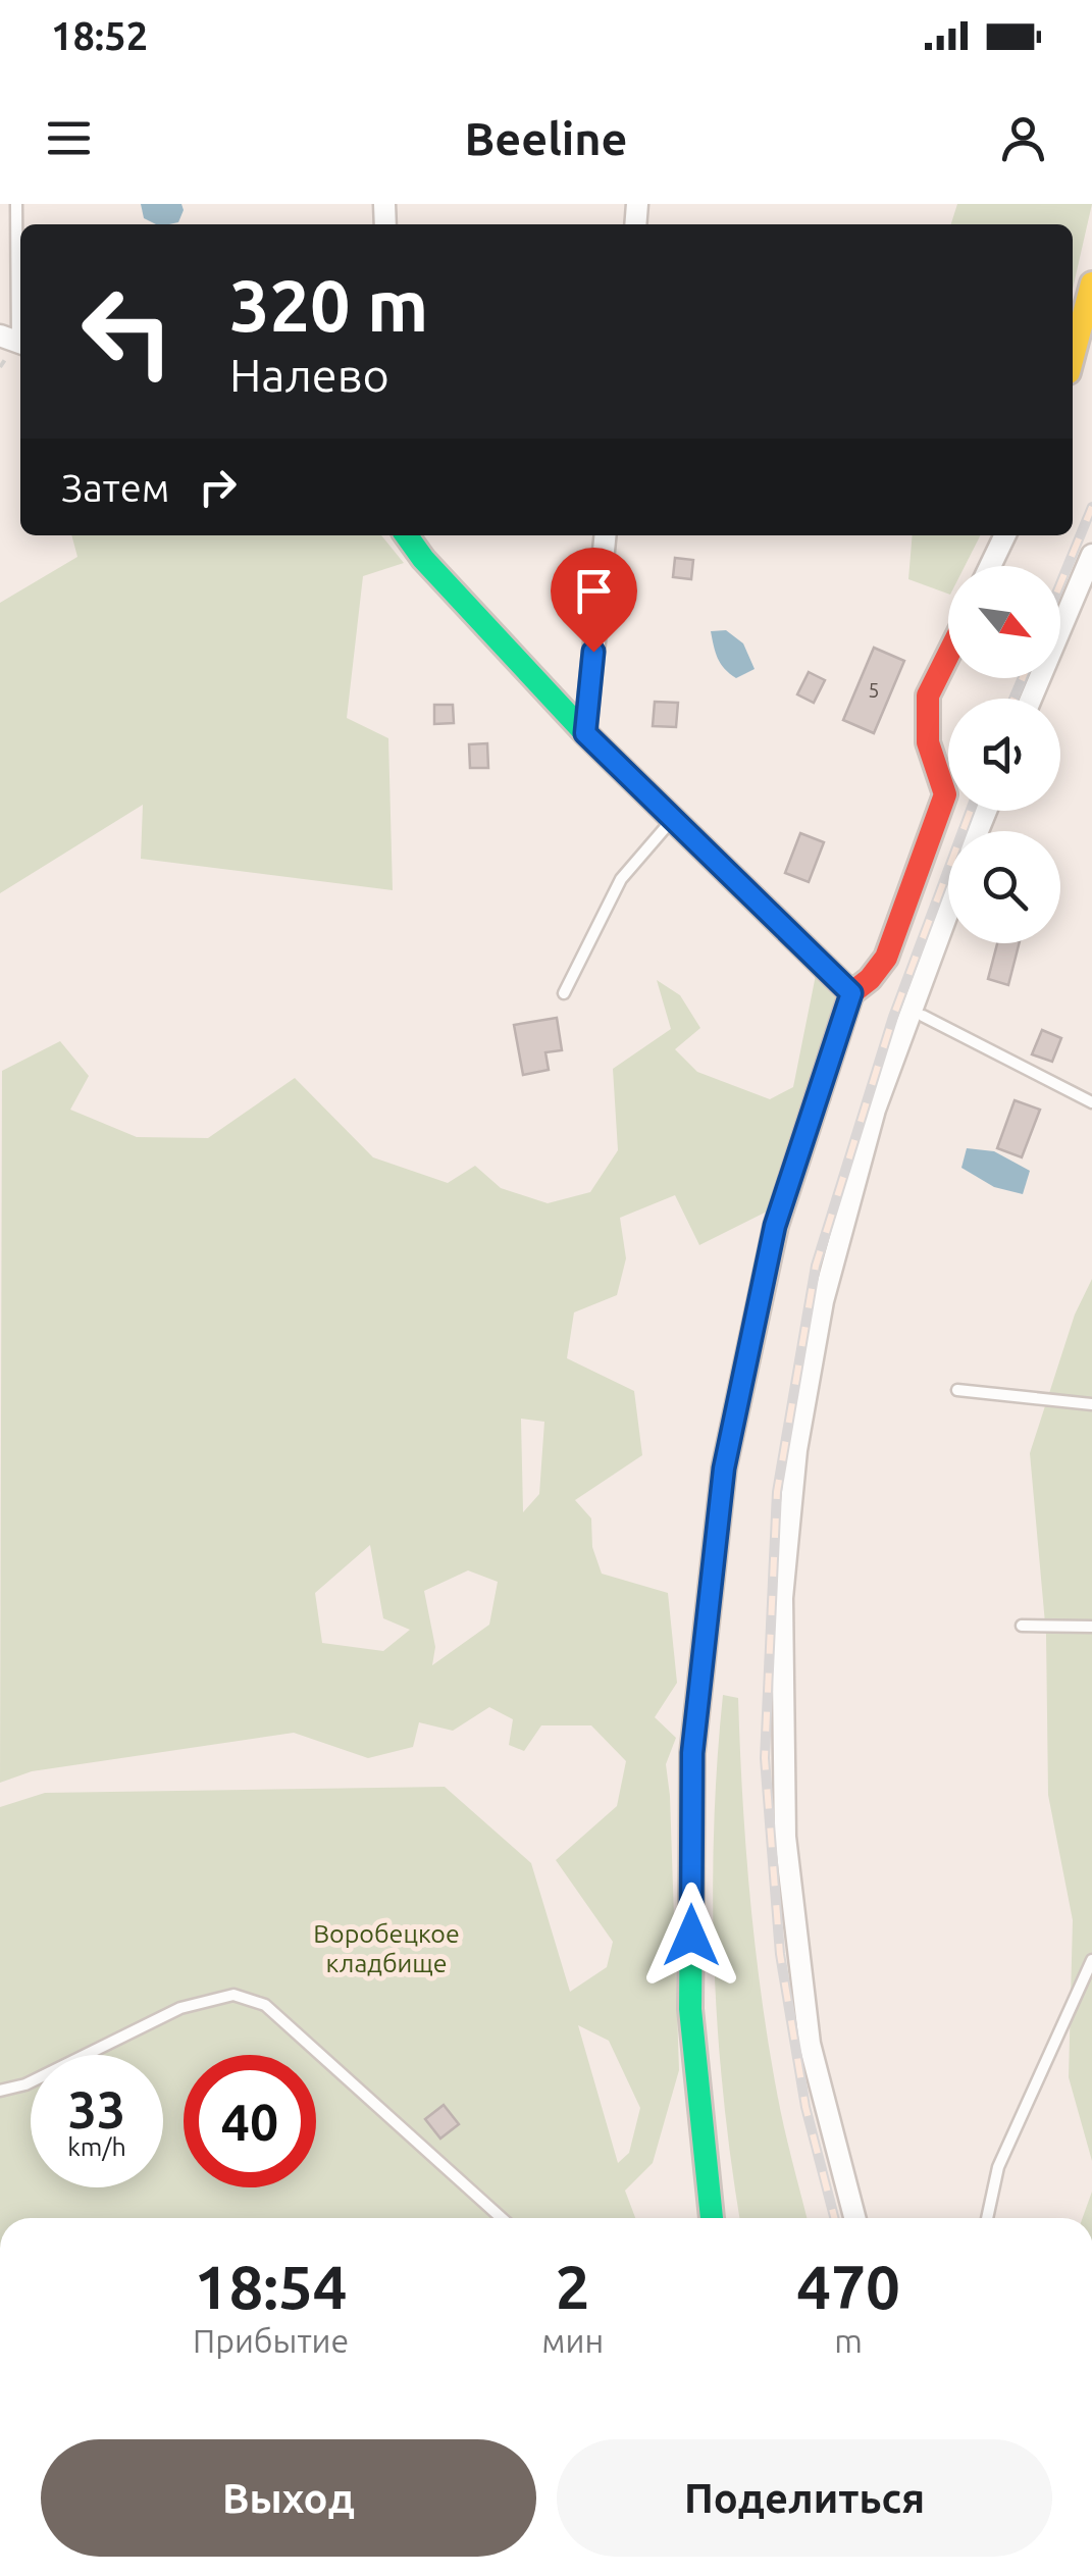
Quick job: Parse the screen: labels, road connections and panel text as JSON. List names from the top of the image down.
{
  "parks": ["Воробецкое кладбище"],
  "house_numbers": ["5"],
  "north": "bottom right",
  "page": {
    "status": "18:52",
    "header": "Beeline",
    "turn": ["320 m", "Налево"],
    "then": "Затем",
    "speed": "33 km/h",
    "limit": "40",
    "eta": [
      "18:54",
      "Прибытие",
      "2",
      "мин",
      "470",
      "m"
    ],
    "buttons": ["Выход", "Поделиться"]
  }
}
